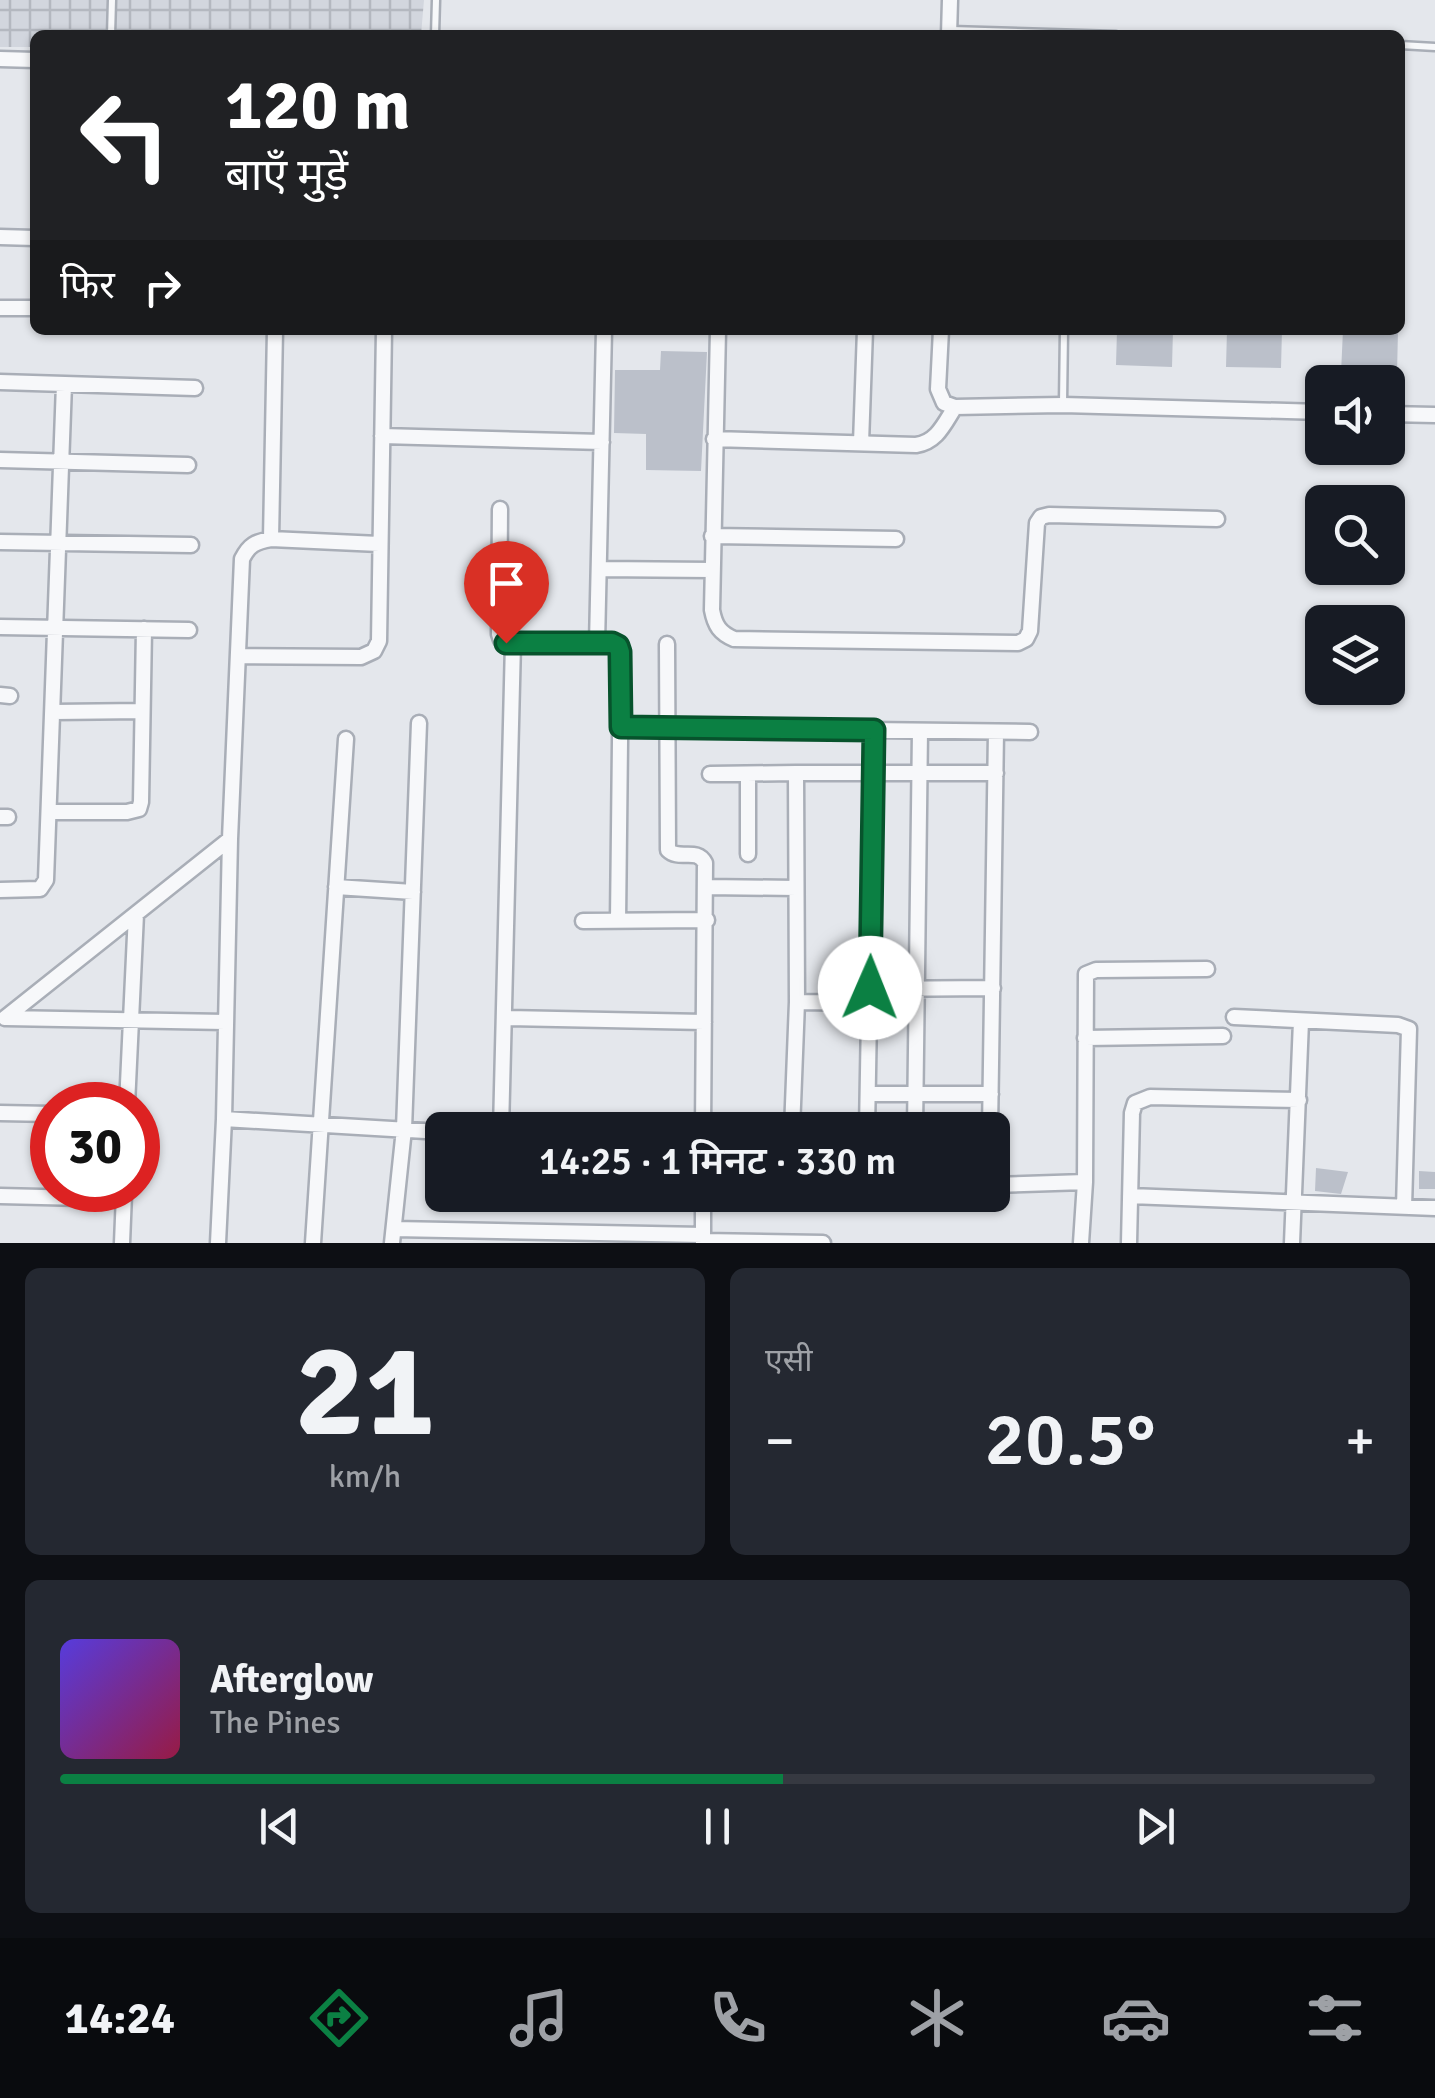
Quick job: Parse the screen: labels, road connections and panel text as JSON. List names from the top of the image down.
{
  "page": {
    "turn": ["120 m", "बाएँ मुड़ें"],
    "then": "फिर",
    "limit": "30",
    "trip": "14:25 · 1 मिनट · 330 m",
    "tile": [
      ["21", "km/h"],
      "एसी"
    ],
    "heat": ["−", "20.5°", "+"],
    "song": ["Afterglow", "The Pines"],
    "tabs": "14:24"
  }
}
